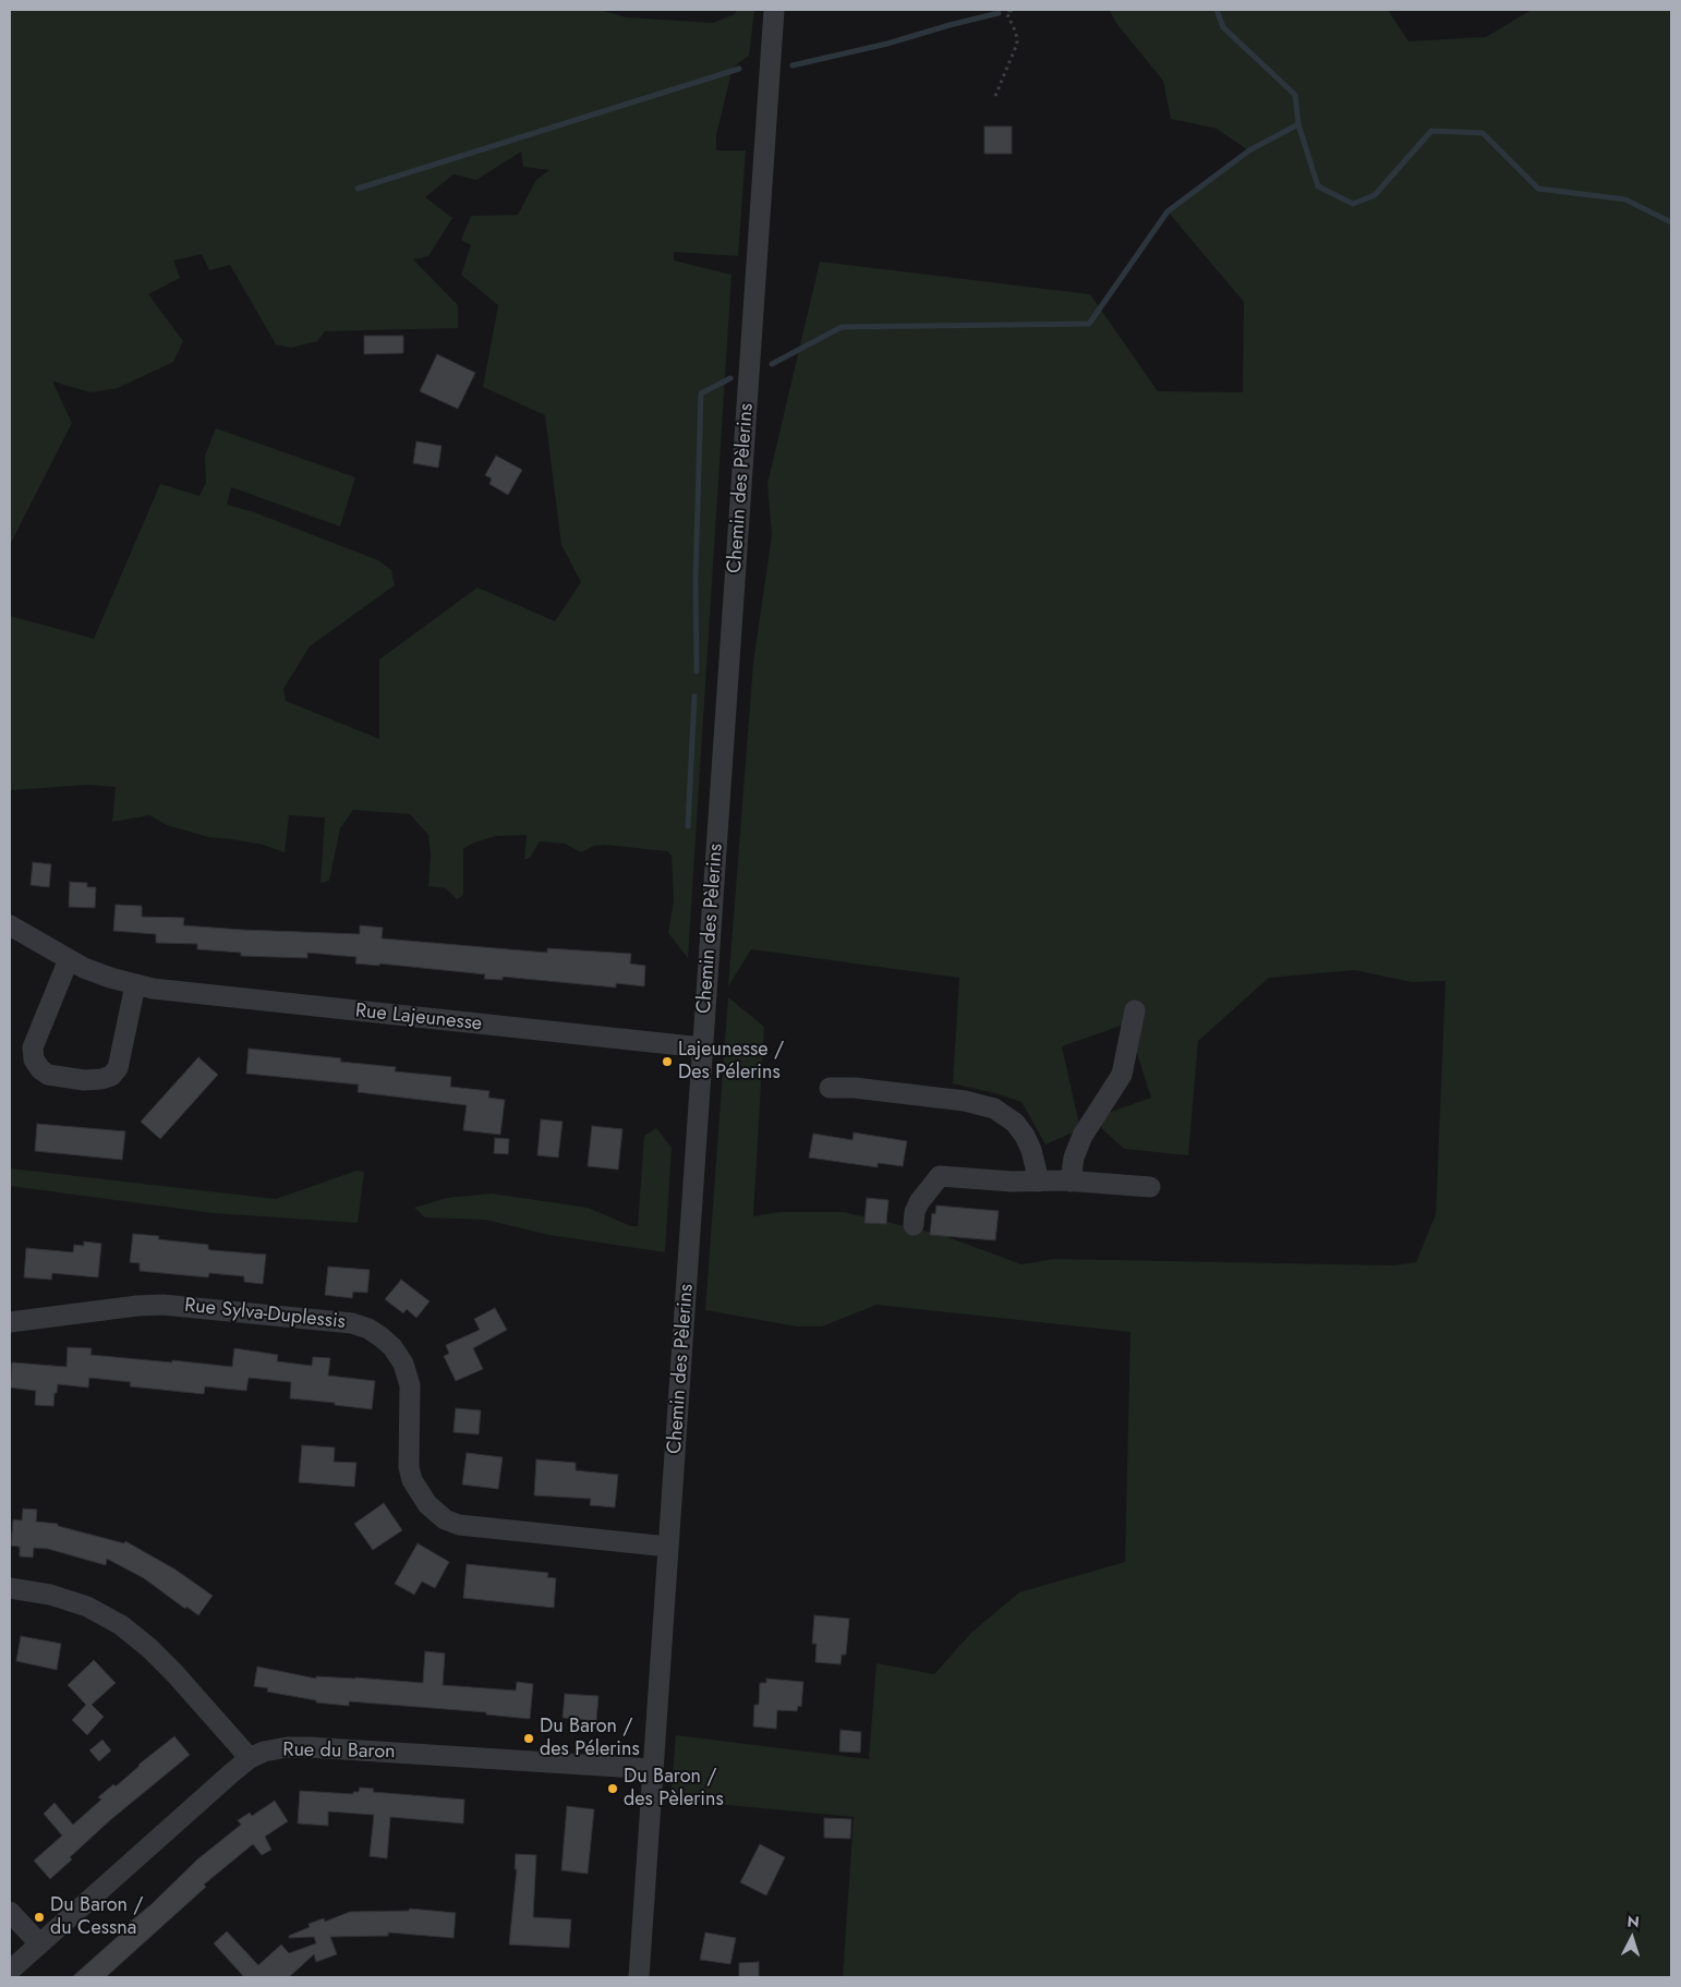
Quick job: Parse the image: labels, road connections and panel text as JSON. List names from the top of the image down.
{
  "streets": {
    "street": [
      "Chemin des Pèlerins",
      "Rue Lajeunesse",
      "Rue Sylva-Duplessis",
      "Rue du Baron"
    ]
  },
  "crossings": [
    ["Chemin des Pèlerins", "Rue Lajeunesse"],
    ["Chemin des Pèlerins", "Rue Sylva-Duplessis"],
    ["Chemin des Pèlerins", "Rue du Baron"]
  ],
  "places": [
    "Lajeunesse / Des Pélerins",
    "Du Baron / des Pélerins",
    "Du Baron / des Pèlerins",
    "Du Baron / du Cessna"
  ],
  "north": "top"
}
